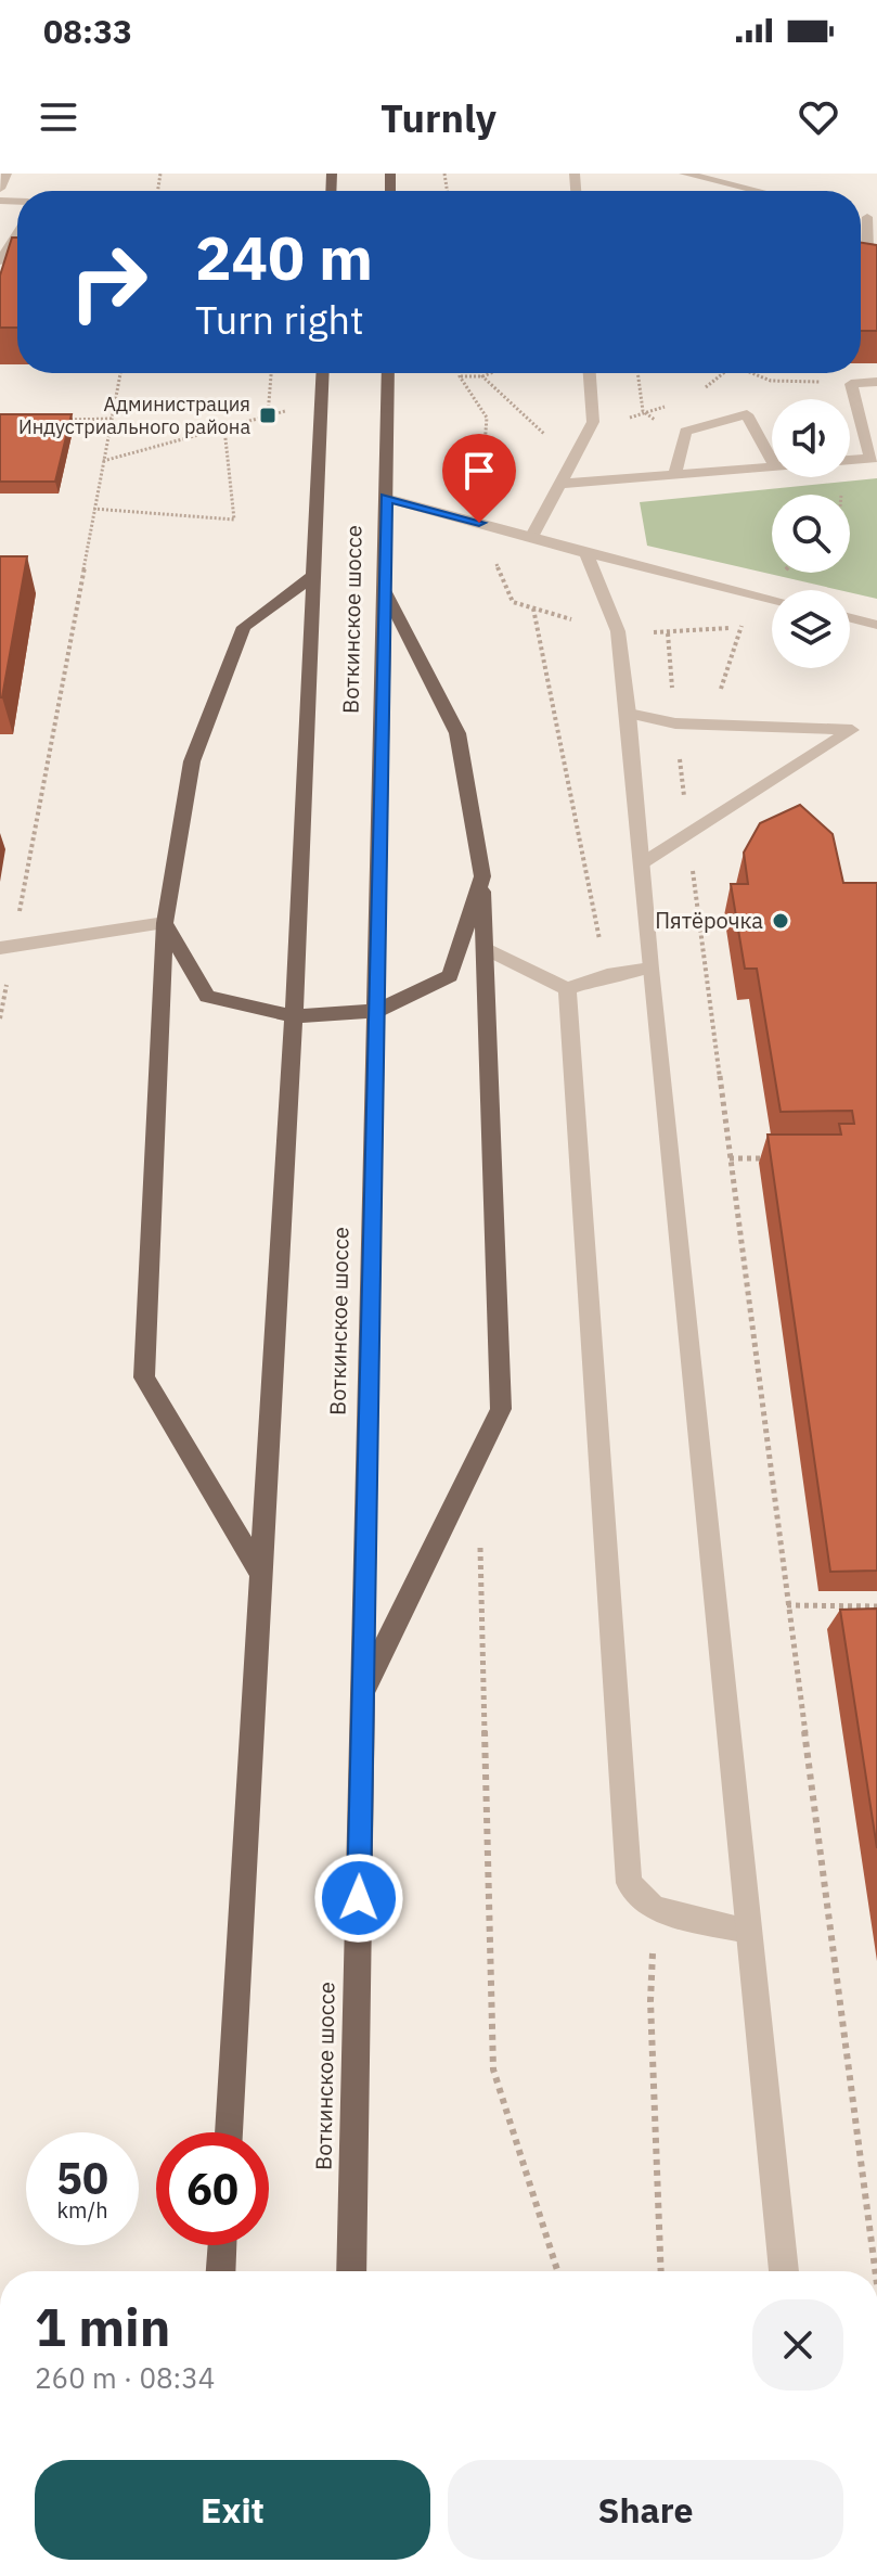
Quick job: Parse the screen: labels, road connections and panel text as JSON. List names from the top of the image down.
{
  "streets": {
    "main road": ["Воткинское шоссе"]
  },
  "places": {
    "transit": ["Администрация Индустриального района"],
    "other": ["Пятёрочка"]
  },
  "page": {
    "status": "08:33",
    "header": "Turnly",
    "turn": ["240 m", "Turn right"],
    "speed": "50 km/h",
    "limit": "60",
    "heading": ["1 min", "260 m · 08:34"],
    "buttons": ["Exit", "Share"]
  }
}
